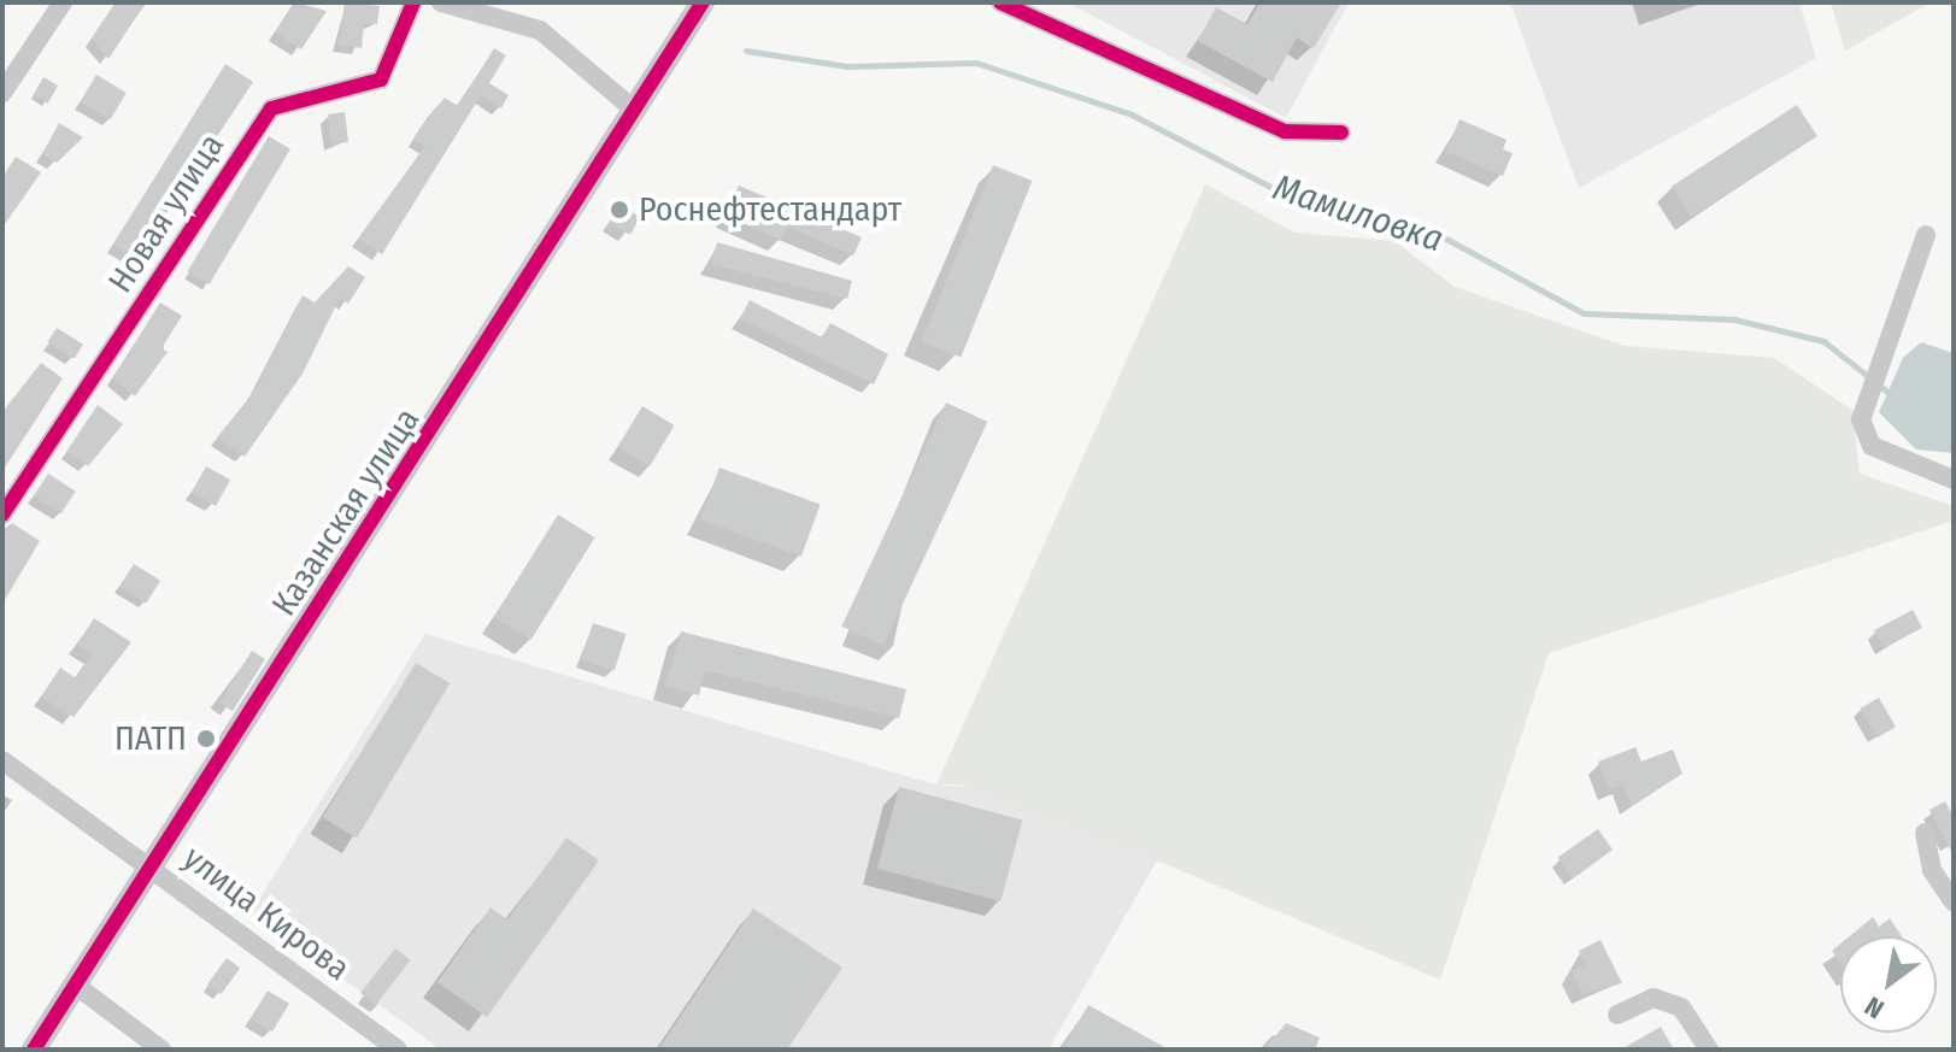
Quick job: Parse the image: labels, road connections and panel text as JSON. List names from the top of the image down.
{
  "streets": {
    "street": ["Новая улица", "Казанская улица", "улица Кирова"]
  },
  "crossings": [
    ["Казанская улица", "улица Кирова"]
  ],
  "water": ["Мамиловка"],
  "places": ["Роснефтестандарт", "ПАТП"],
  "north": "bottom left"
}
